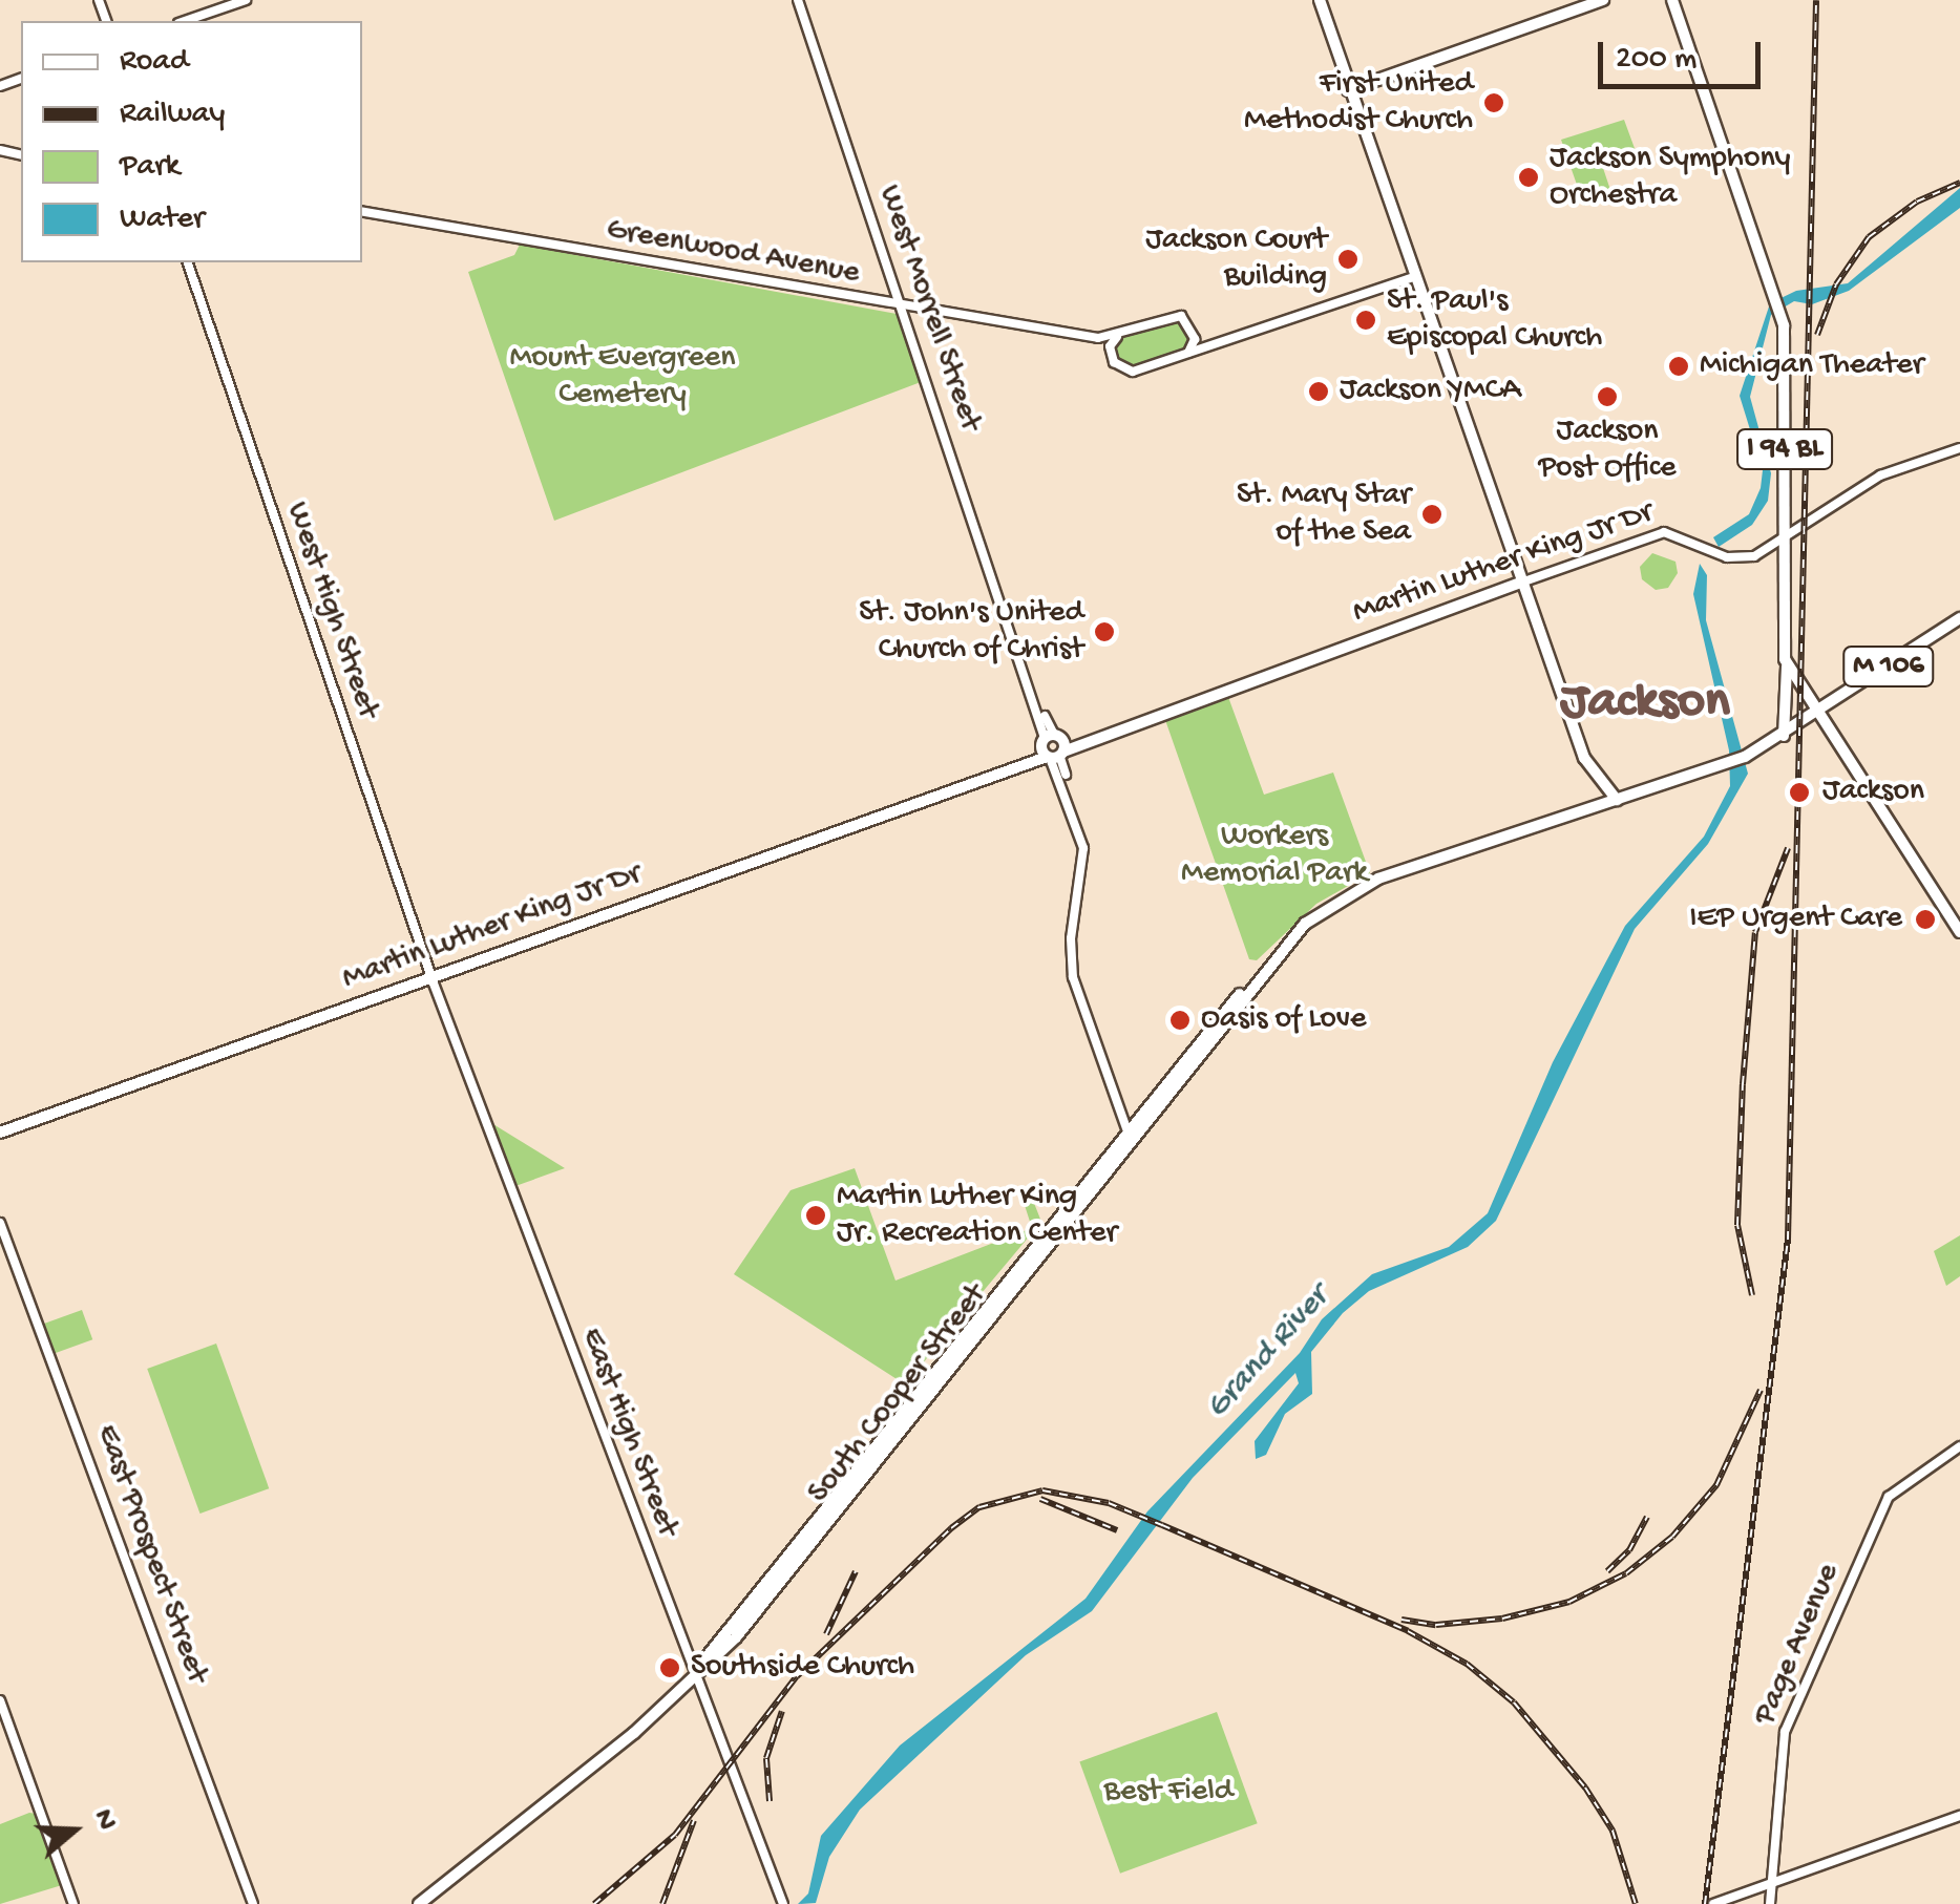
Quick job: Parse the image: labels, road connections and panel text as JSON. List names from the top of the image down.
{
  "streets": {
    "main road": [
      "I 94 BL",
      "Martin Luther King Jr Dr",
      "M 106",
      "South Cooper Street"
    ],
    "street": [
      "Greenwood Avenue",
      "West Morrell Street",
      "West High Street",
      "East High Street",
      "East Prospect Street",
      "Page Avenue"
    ]
  },
  "crossings": [
    ["Greenwood Avenue", "West Morrell Street"],
    ["West Morrell Street", "Martin Luther King Jr Dr"],
    ["West Morrell Street", "South Cooper Street"],
    ["I 94 BL", "Martin Luther King Jr Dr"],
    ["Martin Luther King Jr Dr", "West High Street"],
    ["Martin Luther King Jr Dr", "East High Street"],
    ["West High Street", "East High Street"],
    ["M 106", "South Cooper Street"],
    ["South Cooper Street", "East High Street"]
  ],
  "districts": ["Jackson"],
  "water": ["Grand River"],
  "parks": ["Mount Evergreen Cemetery", "Workers Memorial Park", "Best Field"],
  "places": [
    "First United Methodist Church",
    "Jackson Symphony Orchestra",
    "Jackson Court Building",
    "St. Paul's Episcopal Church",
    "Michigan Theater",
    "Jackson YMCA",
    "Jackson Post Office",
    "St. Mary Star of the Sea",
    "St. John's United Church of Christ",
    "Jackson",
    "IEP Urgent Care",
    "Oasis of Love",
    "Martin Luther King Jr. Recreation Center",
    "Southside Church"
  ],
  "legend": [
    "Road",
    "Railway",
    "Park",
    "Water"
  ],
  "scale_bar": "200 m",
  "north": "right"
}
